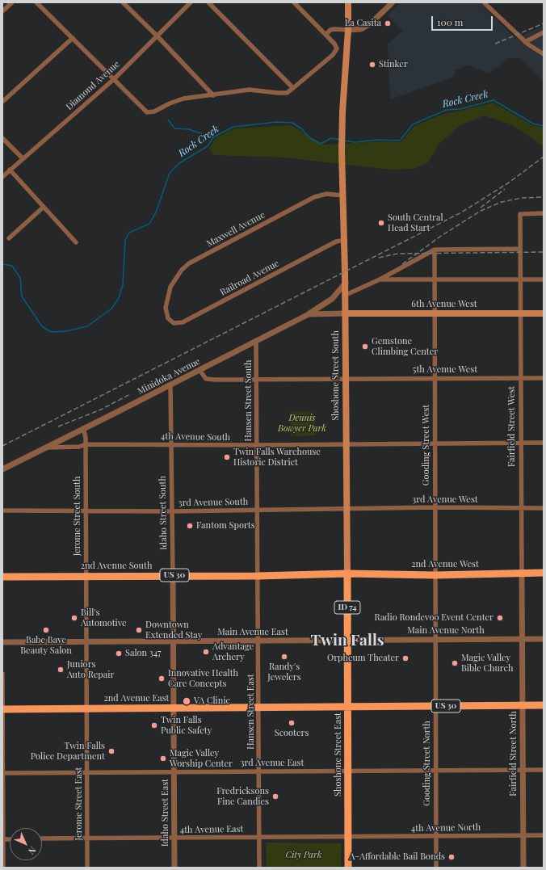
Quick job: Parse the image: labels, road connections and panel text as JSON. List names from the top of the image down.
{
  "streets": {
    "main road": [
      "6th Avenue West",
      "Shoshone Street South",
      "2nd Avenue West",
      "2nd Avenue South",
      "US 30",
      "ID 74",
      "2nd Avenue East",
      "Shoshone Street East"
    ],
    "street": [
      "Diamond Avenue",
      "Maxwell Avenue",
      "Railroad Avenue",
      "5th Avenue West",
      "Minidoka Avenue",
      "Hansen Street South",
      "Fairfield Street West",
      "4th Avenue South",
      "Gooding Street West",
      "3rd Avenue West",
      "3rd Avenue South",
      "Idaho Street South",
      "Jerome Street South",
      "Main Avenue North",
      "Main Avenue East",
      "Hansen Street East",
      "Fairfield Street North",
      "3rd Avenue East",
      "Gooding Street North",
      "Jerome Street East",
      "Idaho Street East",
      "4th Avenue North",
      "4th Avenue East"
    ]
  },
  "crossings": [
    ["Maxwell Avenue", "Railroad Avenue"],
    ["Maxwell Avenue", "Shoshone Street South"],
    ["Railroad Avenue", "Shoshone Street South"],
    ["6th Avenue West", "Shoshone Street South"],
    ["6th Avenue West", "Minidoka Avenue"],
    ["6th Avenue West", "Fairfield Street West"],
    ["6th Avenue West", "Gooding Street West"],
    ["5th Avenue West", "Shoshone Street South"],
    ["5th Avenue West", "Minidoka Avenue"],
    ["5th Avenue West", "Hansen Street South"],
    ["5th Avenue West", "Fairfield Street West"],
    ["5th Avenue West", "Gooding Street West"],
    ["Shoshone Street South", "Minidoka Avenue"],
    ["Shoshone Street South", "4th Avenue South"],
    ["Shoshone Street South", "3rd Avenue West"],
    ["Shoshone Street South", "3rd Avenue South"],
    ["Shoshone Street South", "2nd Avenue West"],
    ["Shoshone Street South", "2nd Avenue South"],
    ["Shoshone Street South", "ID 74"],
    ["Shoshone Street South", "Main Avenue North"],
    ["Shoshone Street South", "Main Avenue East"],
    ["Shoshone Street South", "Shoshone Street East"],
    ["Minidoka Avenue", "Hansen Street South"],
    ["Minidoka Avenue", "4th Avenue South"],
    ["Minidoka Avenue", "Idaho Street South"],
    ["Minidoka Avenue", "Jerome Street South"],
    ["Hansen Street South", "4th Avenue South"],
    ["Hansen Street South", "3rd Avenue South"],
    ["Hansen Street South", "2nd Avenue South"],
    ["Hansen Street South", "Hansen Street East"],
    ["Fairfield Street West", "4th Avenue South"],
    ["Fairfield Street West", "3rd Avenue West"],
    ["Fairfield Street West", "2nd Avenue West"],
    ["Fairfield Street West", "Main Avenue North"],
    ["Fairfield Street West", "Fairfield Street North"],
    ["4th Avenue South", "Gooding Street West"],
    ["4th Avenue South", "Idaho Street South"],
    ["4th Avenue South", "Jerome Street South"],
    ["Gooding Street West", "3rd Avenue West"],
    ["Gooding Street West", "2nd Avenue West"],
    ["Gooding Street West", "Main Avenue North"],
    ["Gooding Street West", "Gooding Street North"],
    ["3rd Avenue West", "3rd Avenue South"],
    ["3rd Avenue South", "Idaho Street South"],
    ["3rd Avenue South", "Jerome Street South"],
    ["Idaho Street South", "2nd Avenue South"],
    ["Idaho Street South", "Main Avenue East"],
    ["Idaho Street South", "Idaho Street East"],
    ["Jerome Street South", "2nd Avenue South"],
    ["Jerome Street South", "Main Avenue East"],
    ["Jerome Street South", "Jerome Street East"],
    ["2nd Avenue West", "2nd Avenue South"],
    ["2nd Avenue South", "Hansen Street East"],
    ["US 30", "2nd Avenue East"],
    ["US 30", "Fairfield Street North"],
    ["US 30", "Shoshone Street East"],
    ["US 30", "Gooding Street North"],
    ["Main Avenue North", "Main Avenue East"],
    ["Main Avenue North", "Fairfield Street North"],
    ["Main Avenue North", "Shoshone Street East"],
    ["Main Avenue North", "Gooding Street North"],
    ["Main Avenue East", "Hansen Street East"],
    ["Main Avenue East", "Shoshone Street East"],
    ["Main Avenue East", "Jerome Street East"],
    ["Main Avenue East", "Idaho Street East"],
    ["2nd Avenue East", "Hansen Street East"],
    ["2nd Avenue East", "Shoshone Street East"],
    ["2nd Avenue East", "Jerome Street East"],
    ["2nd Avenue East", "Idaho Street East"],
    ["Hansen Street East", "3rd Avenue East"],
    ["Hansen Street East", "4th Avenue East"],
    ["Fairfield Street North", "3rd Avenue East"],
    ["Fairfield Street North", "4th Avenue North"],
    ["Shoshone Street East", "3rd Avenue East"],
    ["Shoshone Street East", "4th Avenue North"],
    ["Shoshone Street East", "4th Avenue East"],
    ["3rd Avenue East", "Gooding Street North"],
    ["3rd Avenue East", "Jerome Street East"],
    ["3rd Avenue East", "Idaho Street East"],
    ["Gooding Street North", "4th Avenue North"],
    ["Jerome Street East", "4th Avenue East"],
    ["Idaho Street East", "4th Avenue East"],
    ["4th Avenue North", "4th Avenue East"]
  ],
  "districts": ["Twin Falls"],
  "water": ["Rock Creek"],
  "parks": ["Dennis Bowyer Park", "City Park"],
  "places": [
    "La Casita",
    "Stinker",
    "South Central Head Start",
    "Gemstone Climbing Center",
    "Twin Falls Warehouse Historic District",
    "Fantom Sports",
    "Bill's Automotive",
    "Radio Rondevoo Event Center",
    "Babe Bave Beauty Salon",
    "Downtown Extended Stay",
    "Advantage Archery",
    "Salon 347",
    "Randy's Jewelers",
    "Orpheum Theater",
    "Magic Valley Bible Church",
    "Juniors Auto Repair",
    "Innovative Health Care Concepts",
    "VA Clinic",
    "Scooters",
    "Twin Falls Public Safety",
    "Twin Falls Police Department",
    "Magic Valley Worship Center",
    "Fredricksons Fine Candies",
    "A-Affordable Bail Bonds"
  ],
  "scale_bar": "100 m",
  "north": "bottom right"
}
